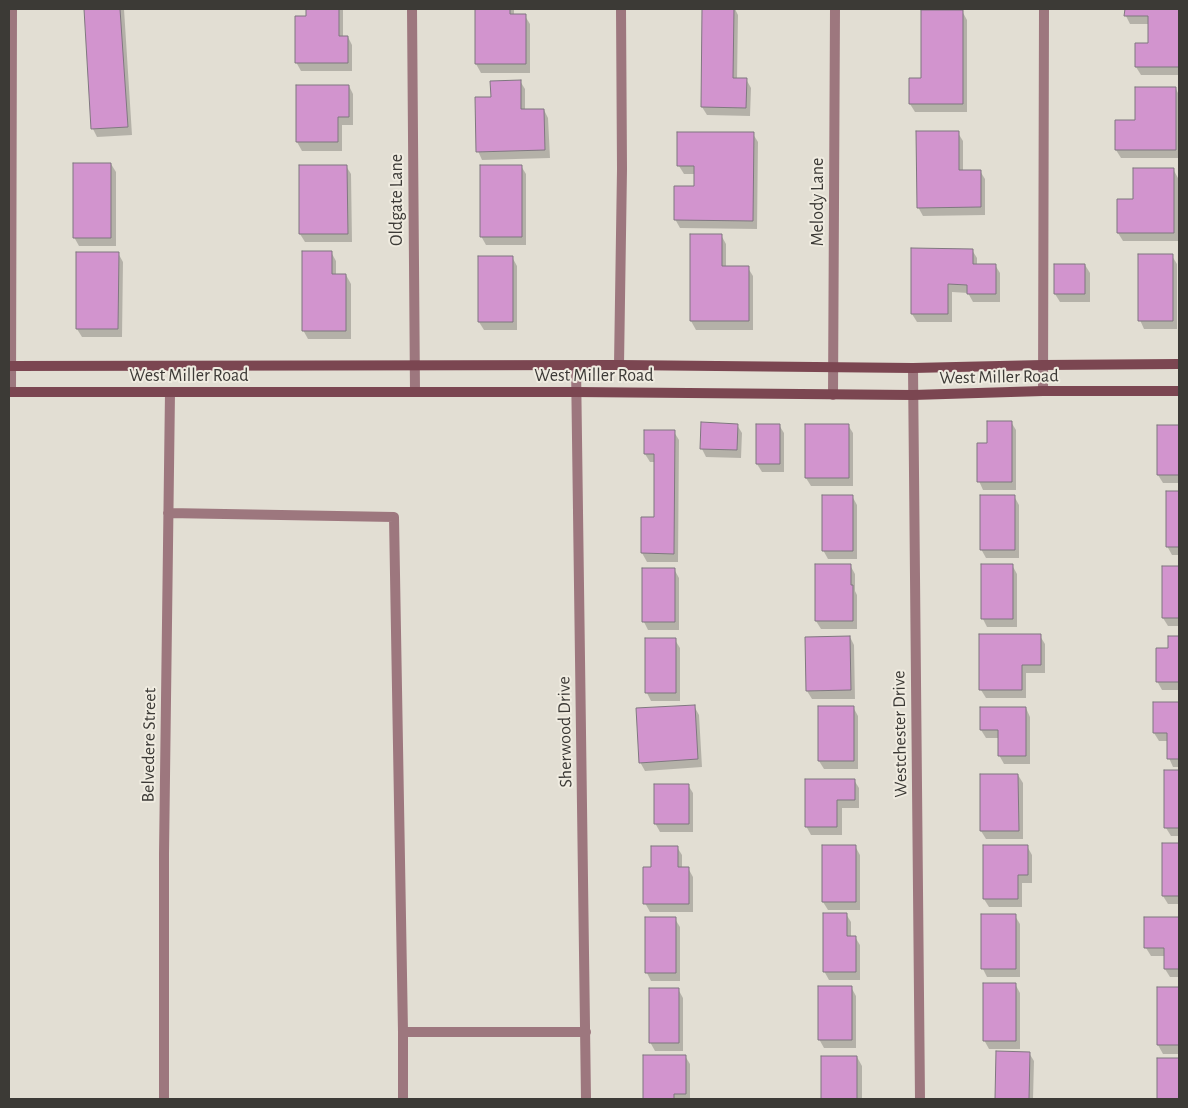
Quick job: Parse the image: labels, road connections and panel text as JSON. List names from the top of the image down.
{
  "streets": {
    "main road": ["West Miller Road"],
    "street": [
      "Oldgate Lane",
      "Melody Lane",
      "Sherwood Drive",
      "Westchester Drive",
      "Belvedere Street"
    ]
  },
  "crossings": [
    ["Oldgate Lane", "West Miller Road"],
    ["Melody Lane", "West Miller Road"],
    ["West Miller Road", "Sherwood Drive"],
    ["West Miller Road", "Westchester Drive"],
    ["West Miller Road", "Belvedere Street"]
  ]
}
